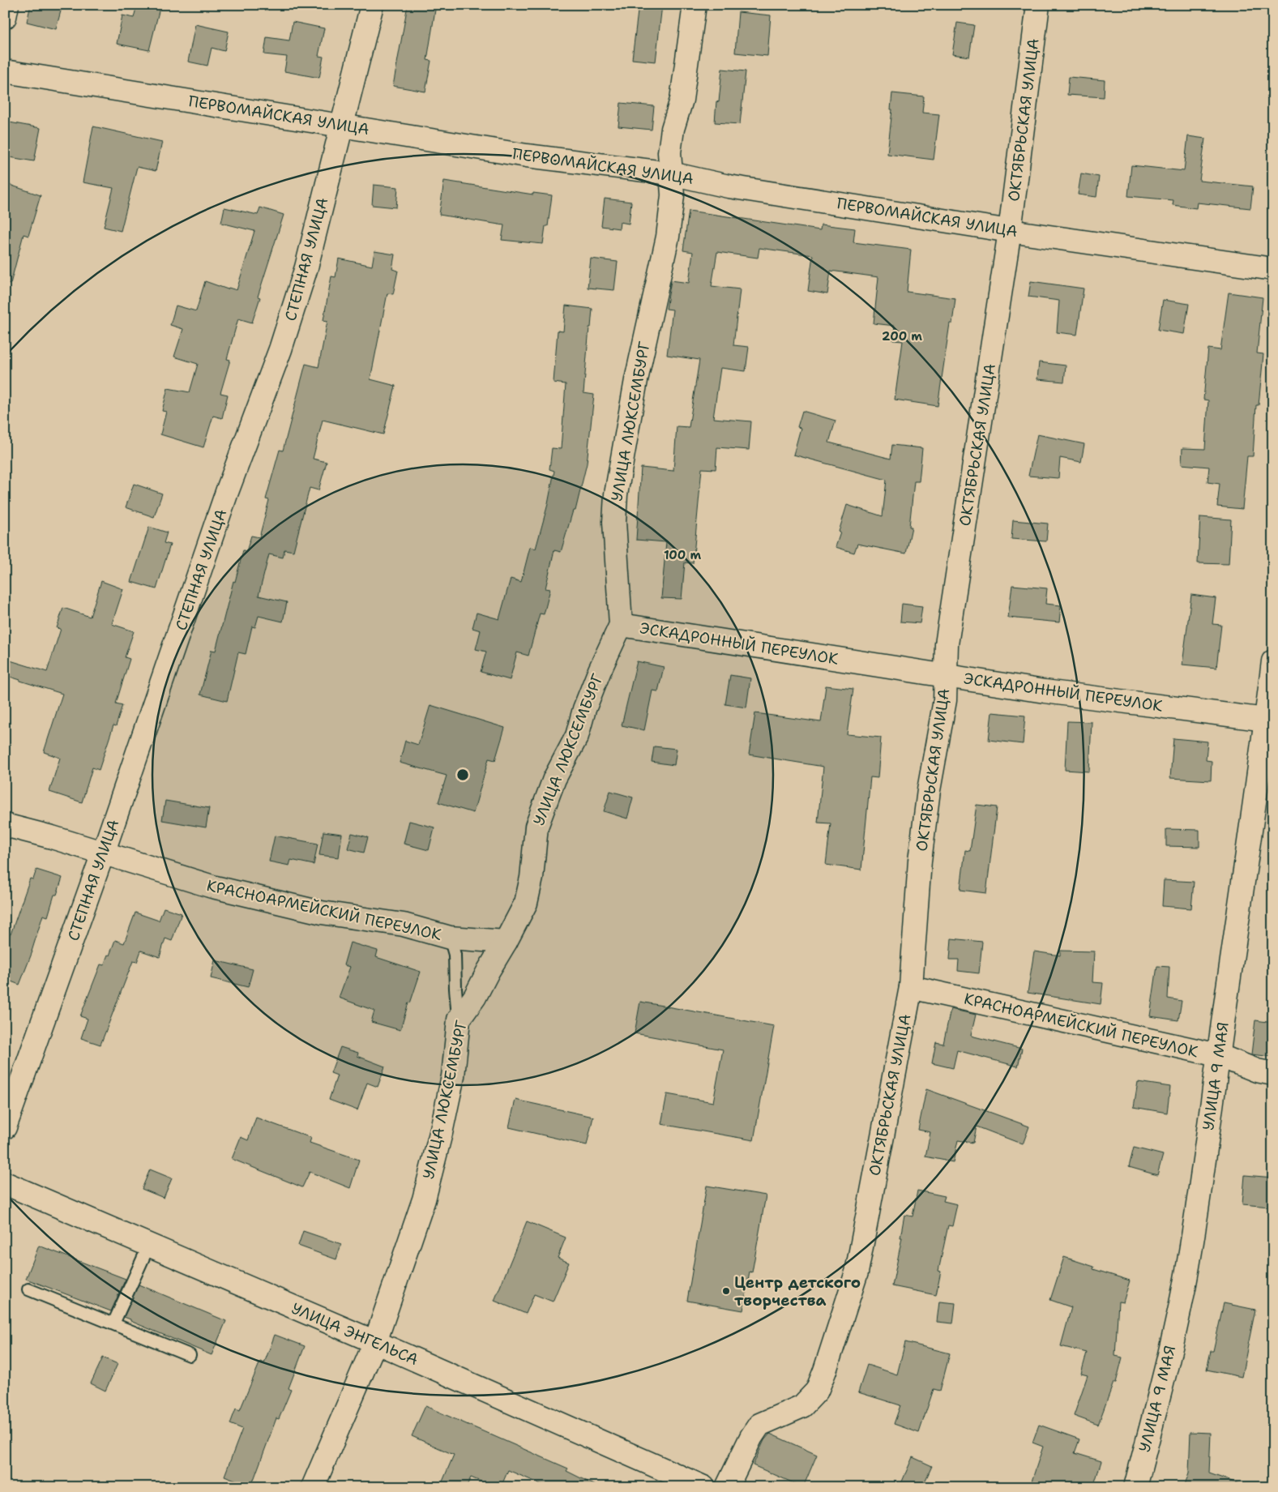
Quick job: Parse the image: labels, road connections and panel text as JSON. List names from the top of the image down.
{
  "streets": {
    "street": [
      "ПЕРВОМАЙСКАЯ УЛИЦА",
      "ОКТЯБРЬСКАЯ УЛИЦА",
      "СТЕПНАЯ УЛИЦА",
      "УЛИЦА ЛЮКСЕМБУРГ",
      "ЭСКАДРОННЫЙ ПЕРЕУЛОК",
      "КРАСНОАРМЕЙСКИЙ ПЕРЕУЛОК",
      "УЛИЦА 9 МАЯ",
      "УЛИЦА ЭНГЕЛЬСА"
    ]
  },
  "crossings": [
    ["ПЕРВОМАЙСКАЯ УЛИЦА", "ОКТЯБРЬСКАЯ УЛИЦА"],
    ["ПЕРВОМАЙСКАЯ УЛИЦА", "СТЕПНАЯ УЛИЦА"],
    ["ПЕРВОМАЙСКАЯ УЛИЦА", "УЛИЦА ЛЮКСЕМБУРГ"],
    ["ОКТЯБРЬСКАЯ УЛИЦА", "ЭСКАДРОННЫЙ ПЕРЕУЛОК"],
    ["ОКТЯБРЬСКАЯ УЛИЦА", "КРАСНОАРМЕЙСКИЙ ПЕРЕУЛОК"],
    ["СТЕПНАЯ УЛИЦА", "КРАСНОАРМЕЙСКИЙ ПЕРЕУЛОК"],
    ["УЛИЦА ЛЮКСЕМБУРГ", "ЭСКАДРОННЫЙ ПЕРЕУЛОК"],
    ["УЛИЦА ЛЮКСЕМБУРГ", "КРАСНОАРМЕЙСКИЙ ПЕРЕУЛОК"],
    ["УЛИЦА ЛЮКСЕМБУРГ", "УЛИЦА ЭНГЕЛЬСА"],
    ["ЭСКАДРОННЫЙ ПЕРЕУЛОК", "УЛИЦА 9 МАЯ"],
    ["КРАСНОАРМЕЙСКИЙ ПЕРЕУЛОК", "УЛИЦА 9 МАЯ"]
  ],
  "places": ["Центр детского творчества"],
  "rings": ["200 m", "100 m"]
}
